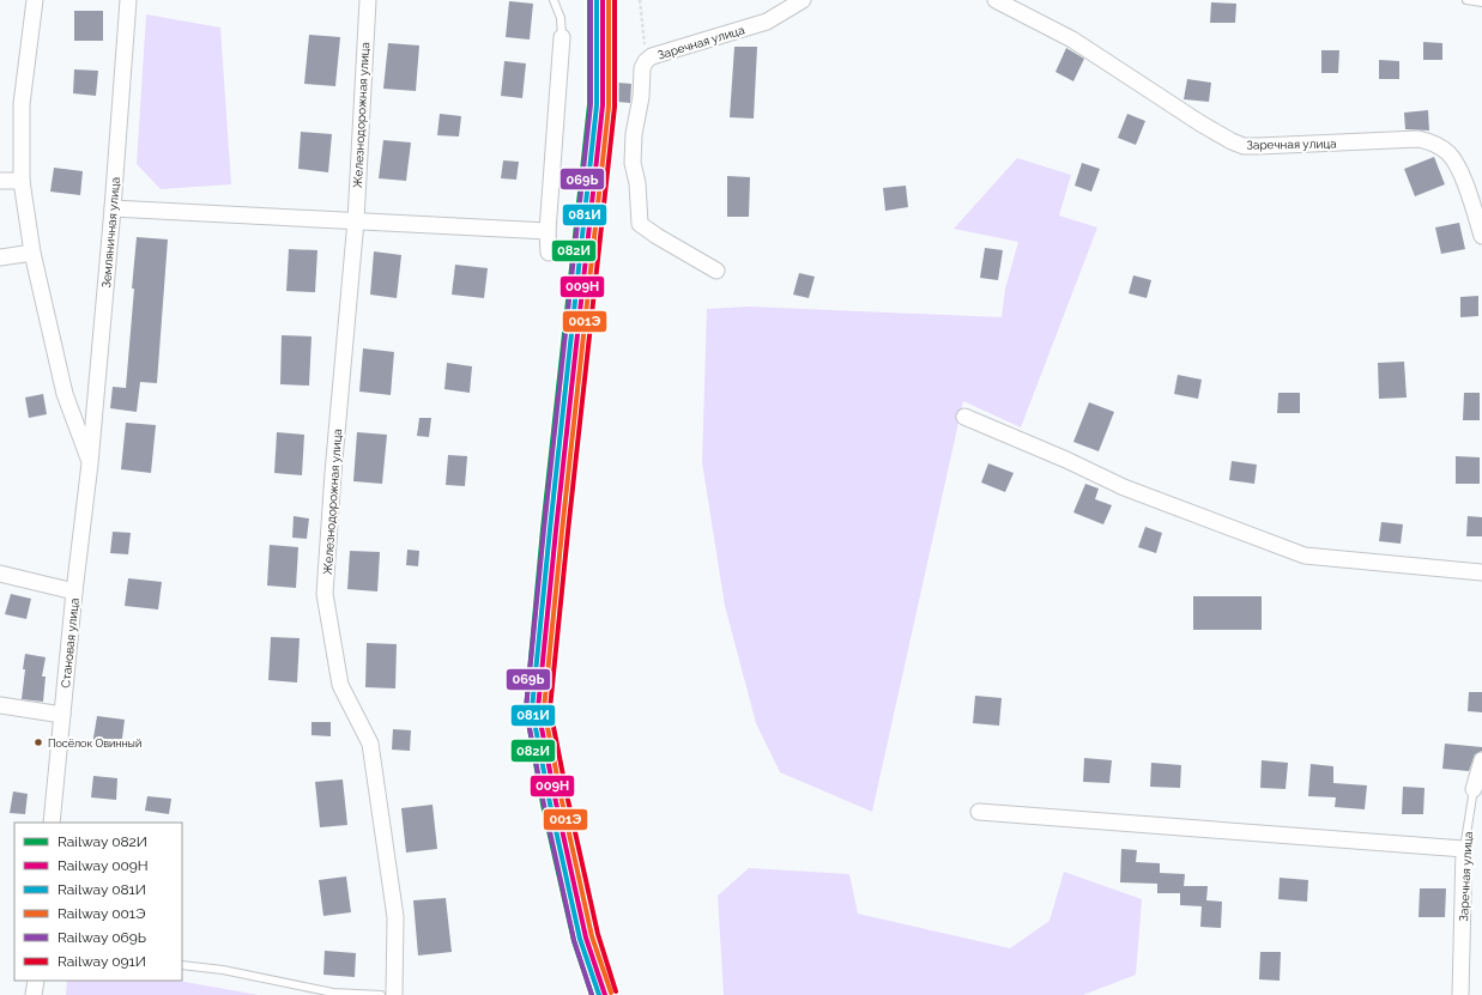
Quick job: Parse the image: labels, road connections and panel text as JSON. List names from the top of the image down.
{
  "streets": {
    "street": [
      "Заречная улица",
      "Железнодорожная улица",
      "Земляничная улица",
      "Становая улица"
    ]
  },
  "crossings": [
    ["Земляничная улица", "Становая улица"]
  ],
  "places": ["Посёлок Овинный"],
  "lines": [
    "rail line 082И",
    "rail line 009Н",
    "rail line 081И",
    "rail line 001Э",
    "rail line 069Ь",
    "rail line 091И"
  ],
  "legend": [
    "Railway 082И",
    "Railway 009Н",
    "Railway 081И",
    "Railway 001Э",
    "Railway 069Ь",
    "Railway 091И"
  ]
}
